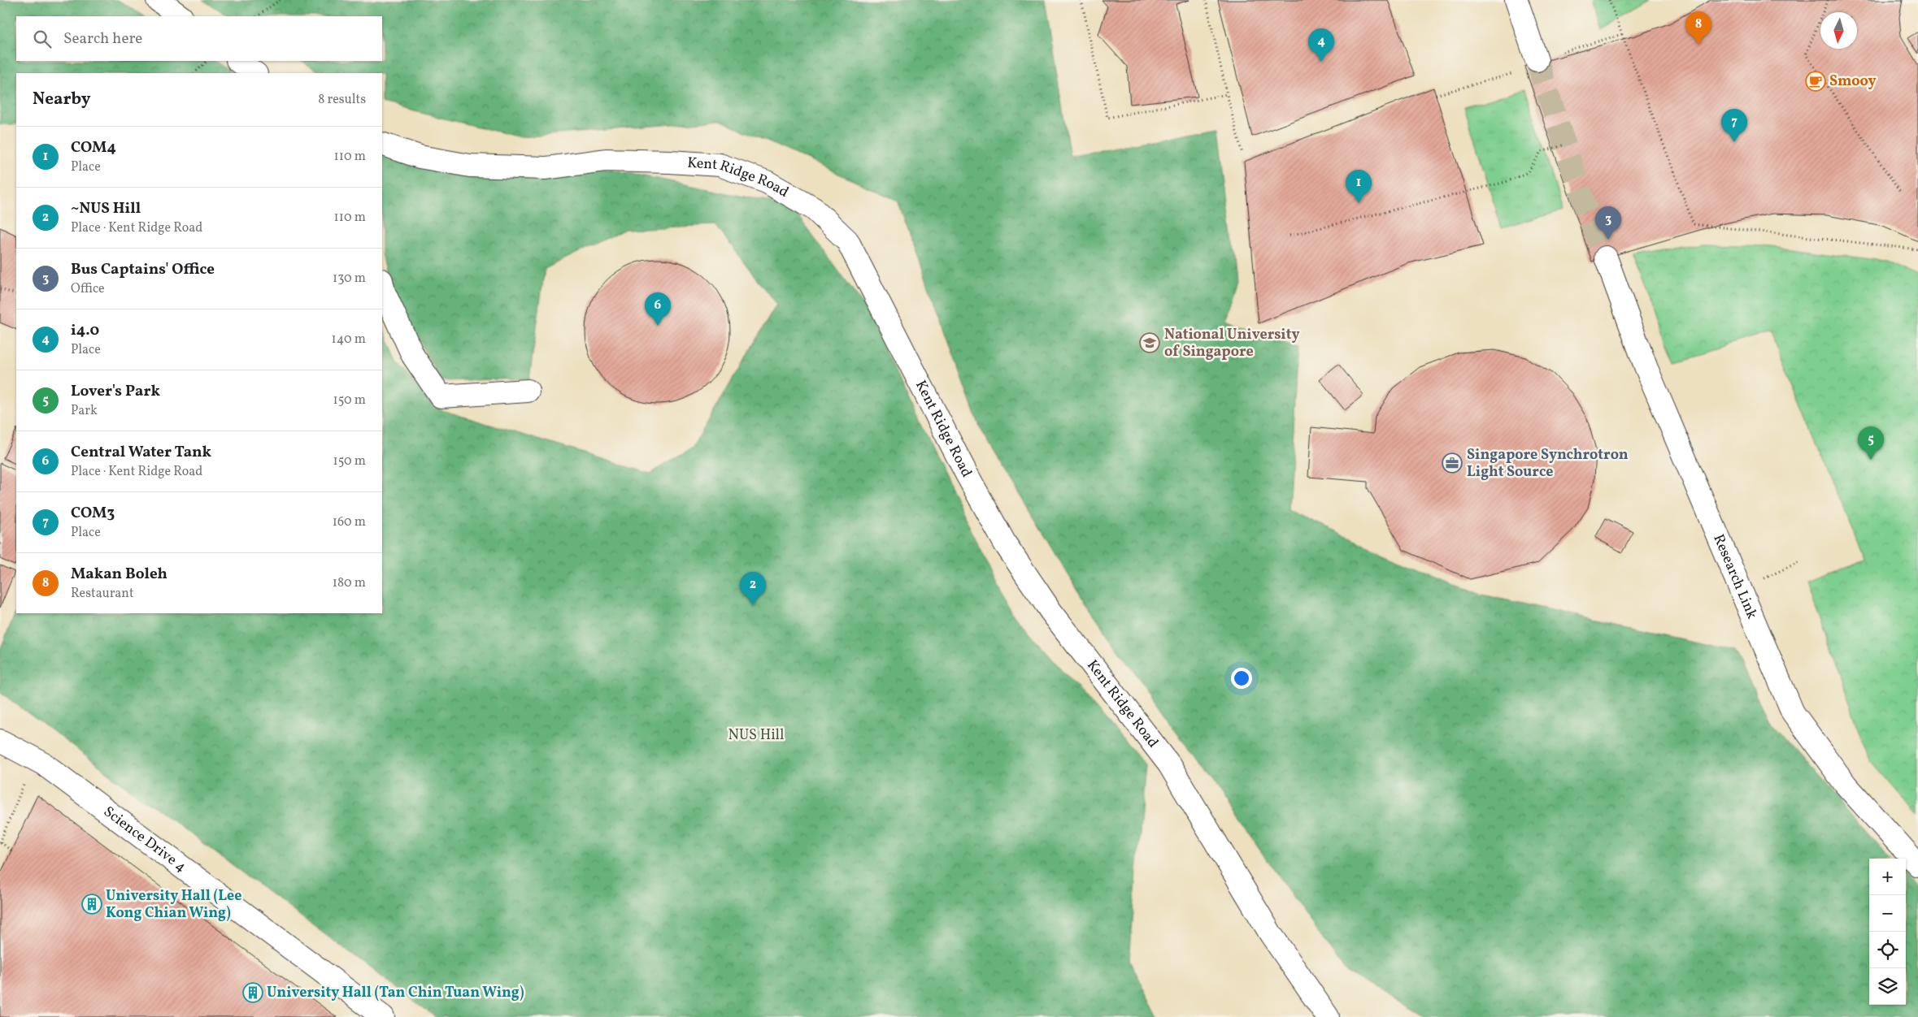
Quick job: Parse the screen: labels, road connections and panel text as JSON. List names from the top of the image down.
{
  "streets": {
    "street": ["Kent Ridge Road", "Research Link", "Science Drive 4"]
  },
  "parks": ["NUS Hill"],
  "places": {
    "cafe": ["Smooy"],
    "school or university": ["National University of Singapore"],
    "office": ["Singapore Synchrotron Light Source"],
    "building": ["University Hall (Lee Kong Chian Wing)", "University Hall (Tan Chin Tuan Wing)"]
  },
  "north": "bottom",
  "page": {
    "pins": [
      "8",
      "4",
      "7",
      "1",
      "3",
      "6",
      "5",
      "2"
    ],
    "search": "Search here",
    "heading": ["Nearby", "8 results"],
    "list": [
      {
        "mark": "1",
        "name": "COM4",
        "note": "Place",
        "value": "110 m"
      },
      {
        "mark": "2",
        "name": "~NUS Hill",
        "note": "Place · Kent Ridge Road",
        "value": "110 m"
      },
      {
        "mark": "3",
        "name": "Bus Captains' Office",
        "note": "Office",
        "value": "130 m"
      },
      {
        "mark": "4",
        "name": "i4.0",
        "note": "Place",
        "value": "140 m"
      },
      {
        "mark": "5",
        "name": "Lover's Park",
        "note": "Park",
        "value": "150 m"
      },
      {
        "mark": "6",
        "name": "Central Water Tank",
        "note": "Place · Kent Ridge Road",
        "value": "150 m"
      },
      {
        "mark": "7",
        "name": "COM3",
        "note": "Place",
        "value": "160 m"
      },
      {
        "mark": "8",
        "name": "Makan Boleh",
        "note": "Restaurant",
        "value": "180 m"
      }
    ],
    "map_buttons": ["+", "−"]
  }
}
